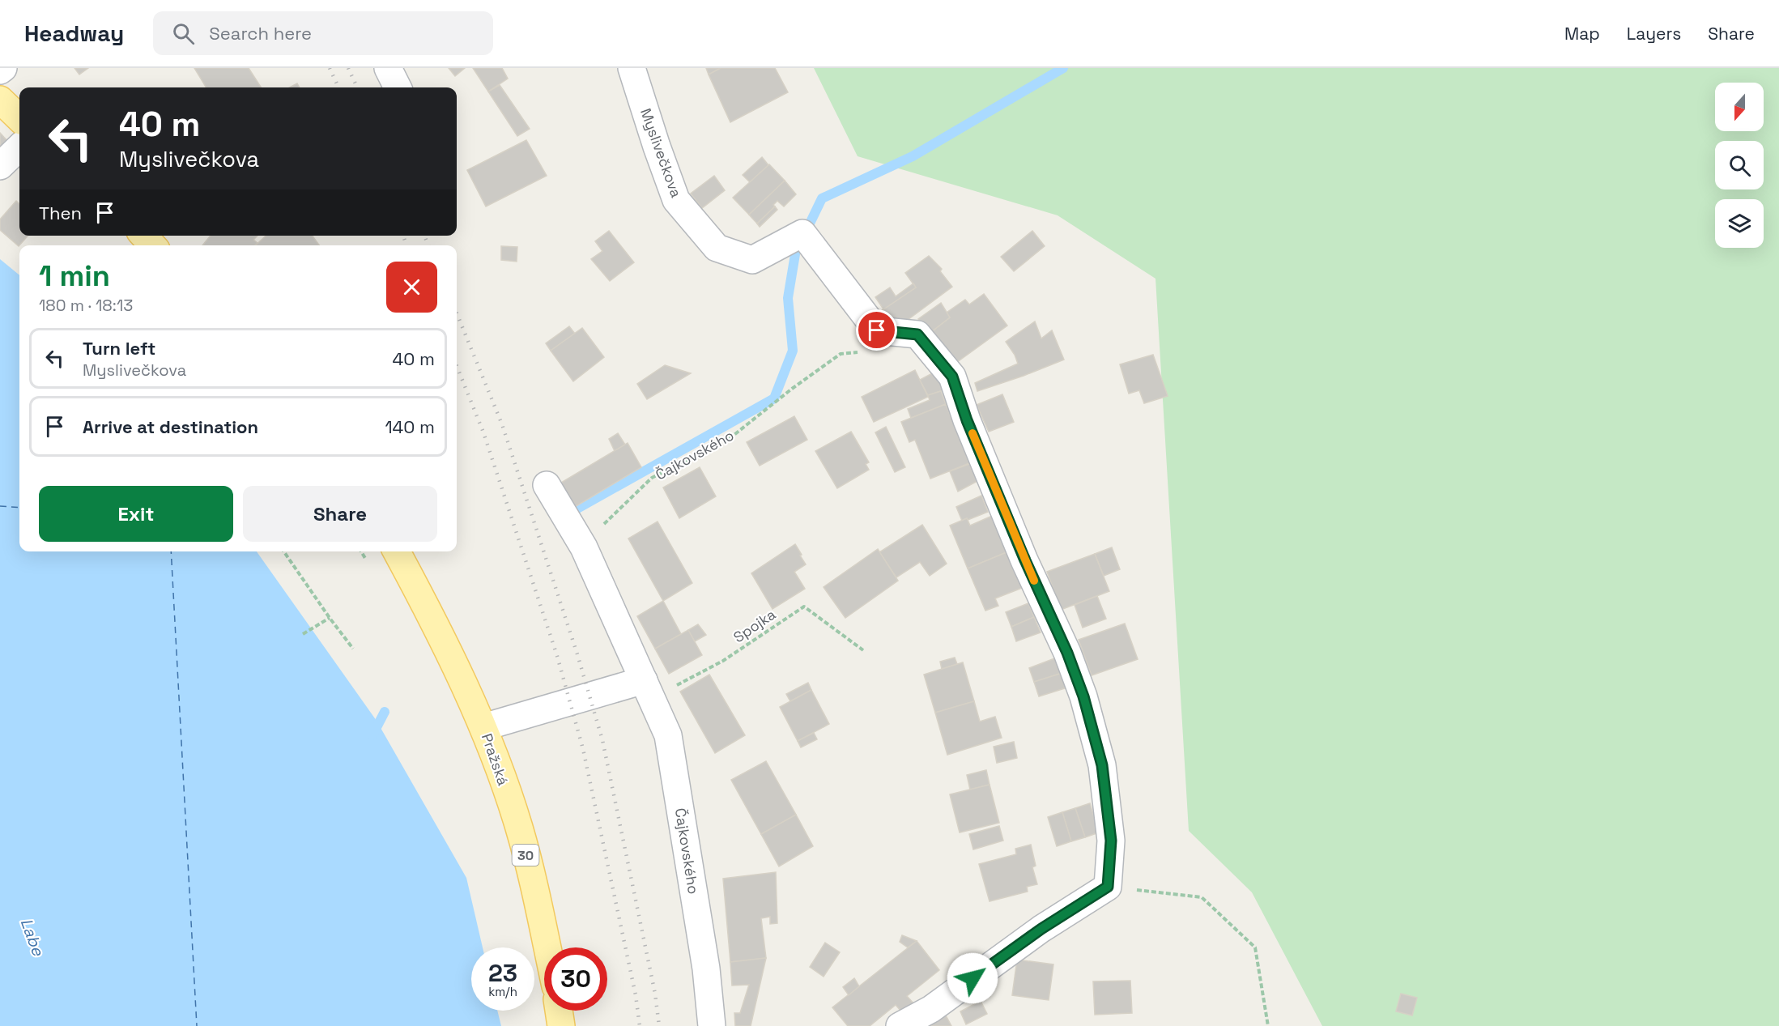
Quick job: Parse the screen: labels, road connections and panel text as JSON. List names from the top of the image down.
{
  "streets": {
    "main road": ["Pražská", "30"],
    "street": ["Myslivečkova", "Čajkovského"],
    "path": ["Spojka"]
  },
  "crossings": [
    ["Čajkovského", "Spojka"]
  ],
  "water": ["Labe"],
  "north": "bottom",
  "page": {
    "header": "Headway",
    "search": "Search here",
    "nav": ["Map", "Layers", "Share"],
    "turn": ["40 m", "Myslivečkova"],
    "then": "Then",
    "heading": ["1 min", "180 m · 18:13"],
    "list": [
      {
        "name": "Turn left",
        "note": "Myslivečkova",
        "value": "40 m"
      },
      {
        "name": "Arrive at destination",
        "value": "140 m"
      }
    ],
    "buttons": ["Exit", "Share"],
    "speed": "23 km/h",
    "limit": "30"
  }
}
